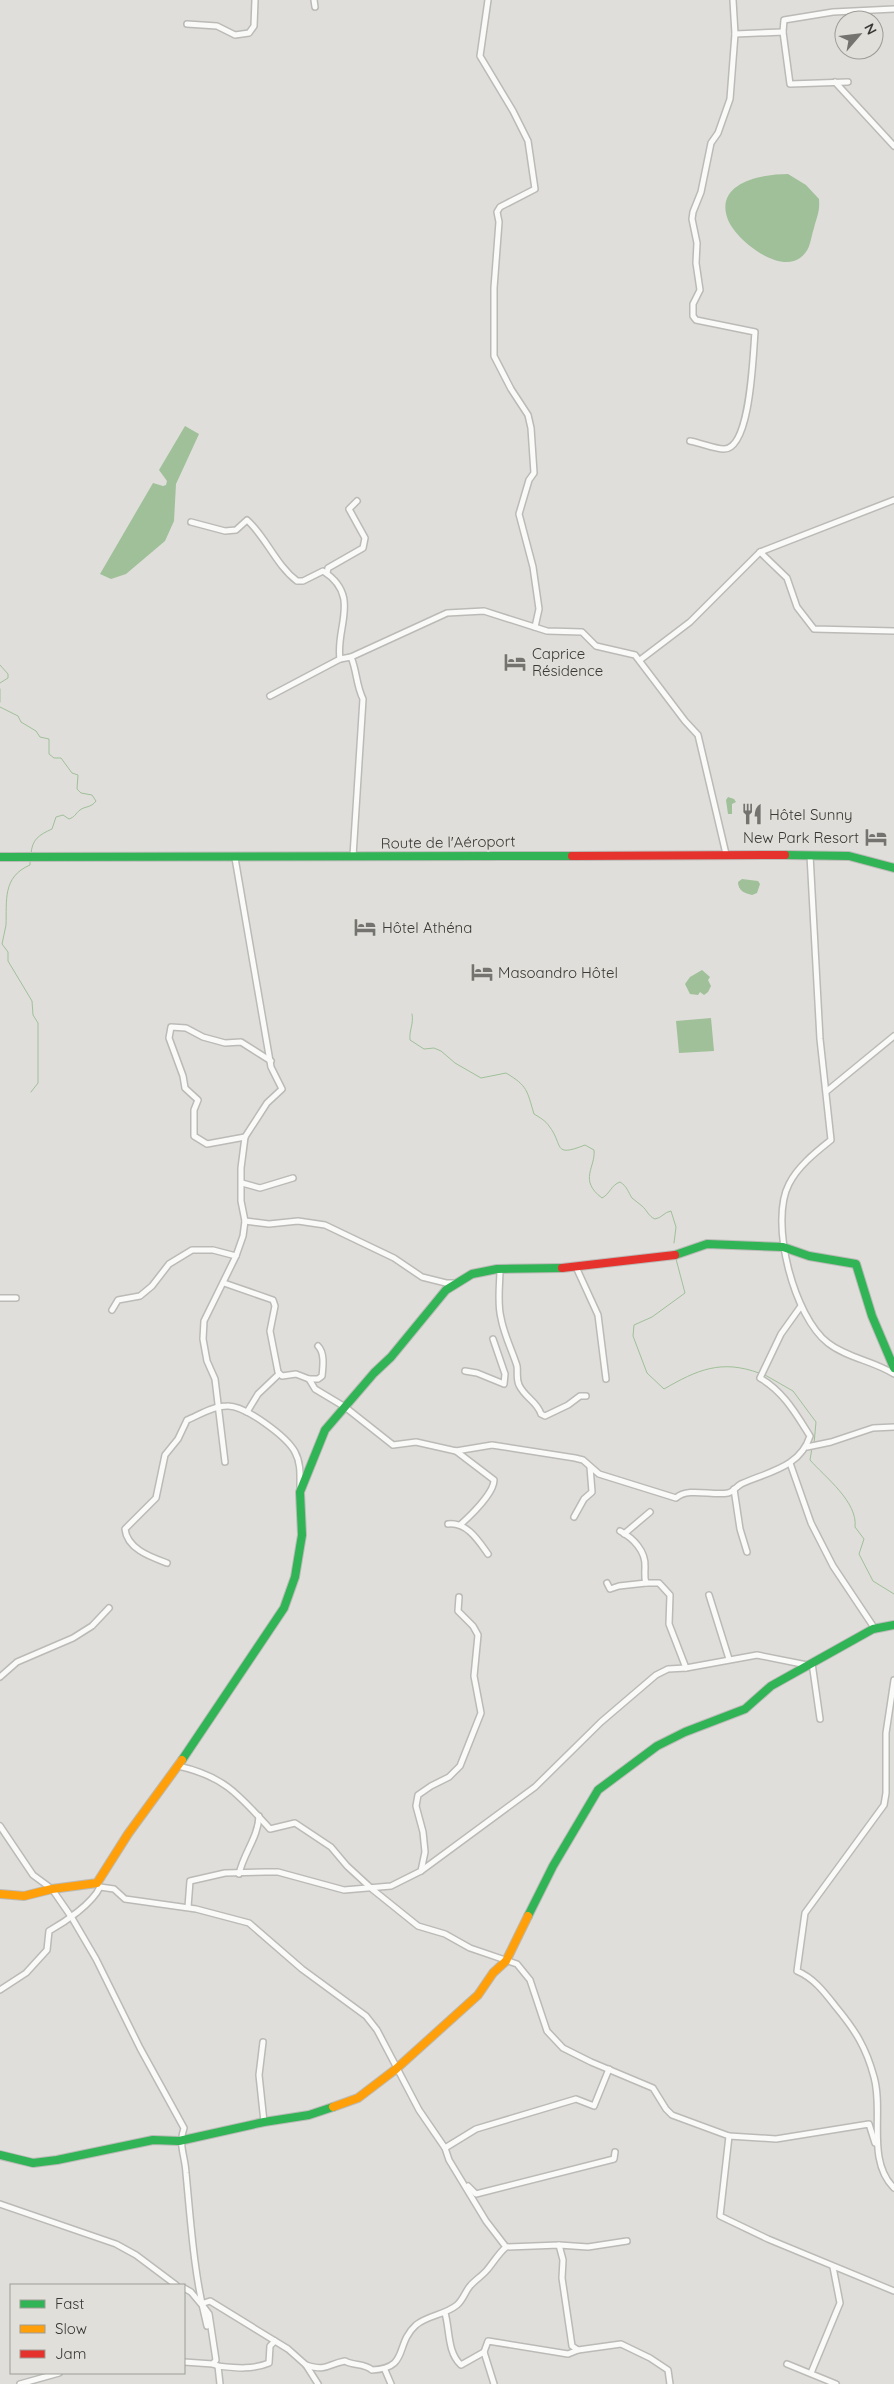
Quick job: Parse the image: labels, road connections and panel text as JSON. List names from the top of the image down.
{
  "streets": {
    "street": ["Route de l'Aéroport"]
  },
  "places": {
    "hotel": [
      "Caprice Résidence",
      "New Park Resort",
      "Hôtel Athéna",
      "Masoandro Hôtel"
    ],
    "restaurant": ["Hôtel Sunny"]
  },
  "legend": ["Fast", "Slow", "Jam"],
  "north": "top right"
}
